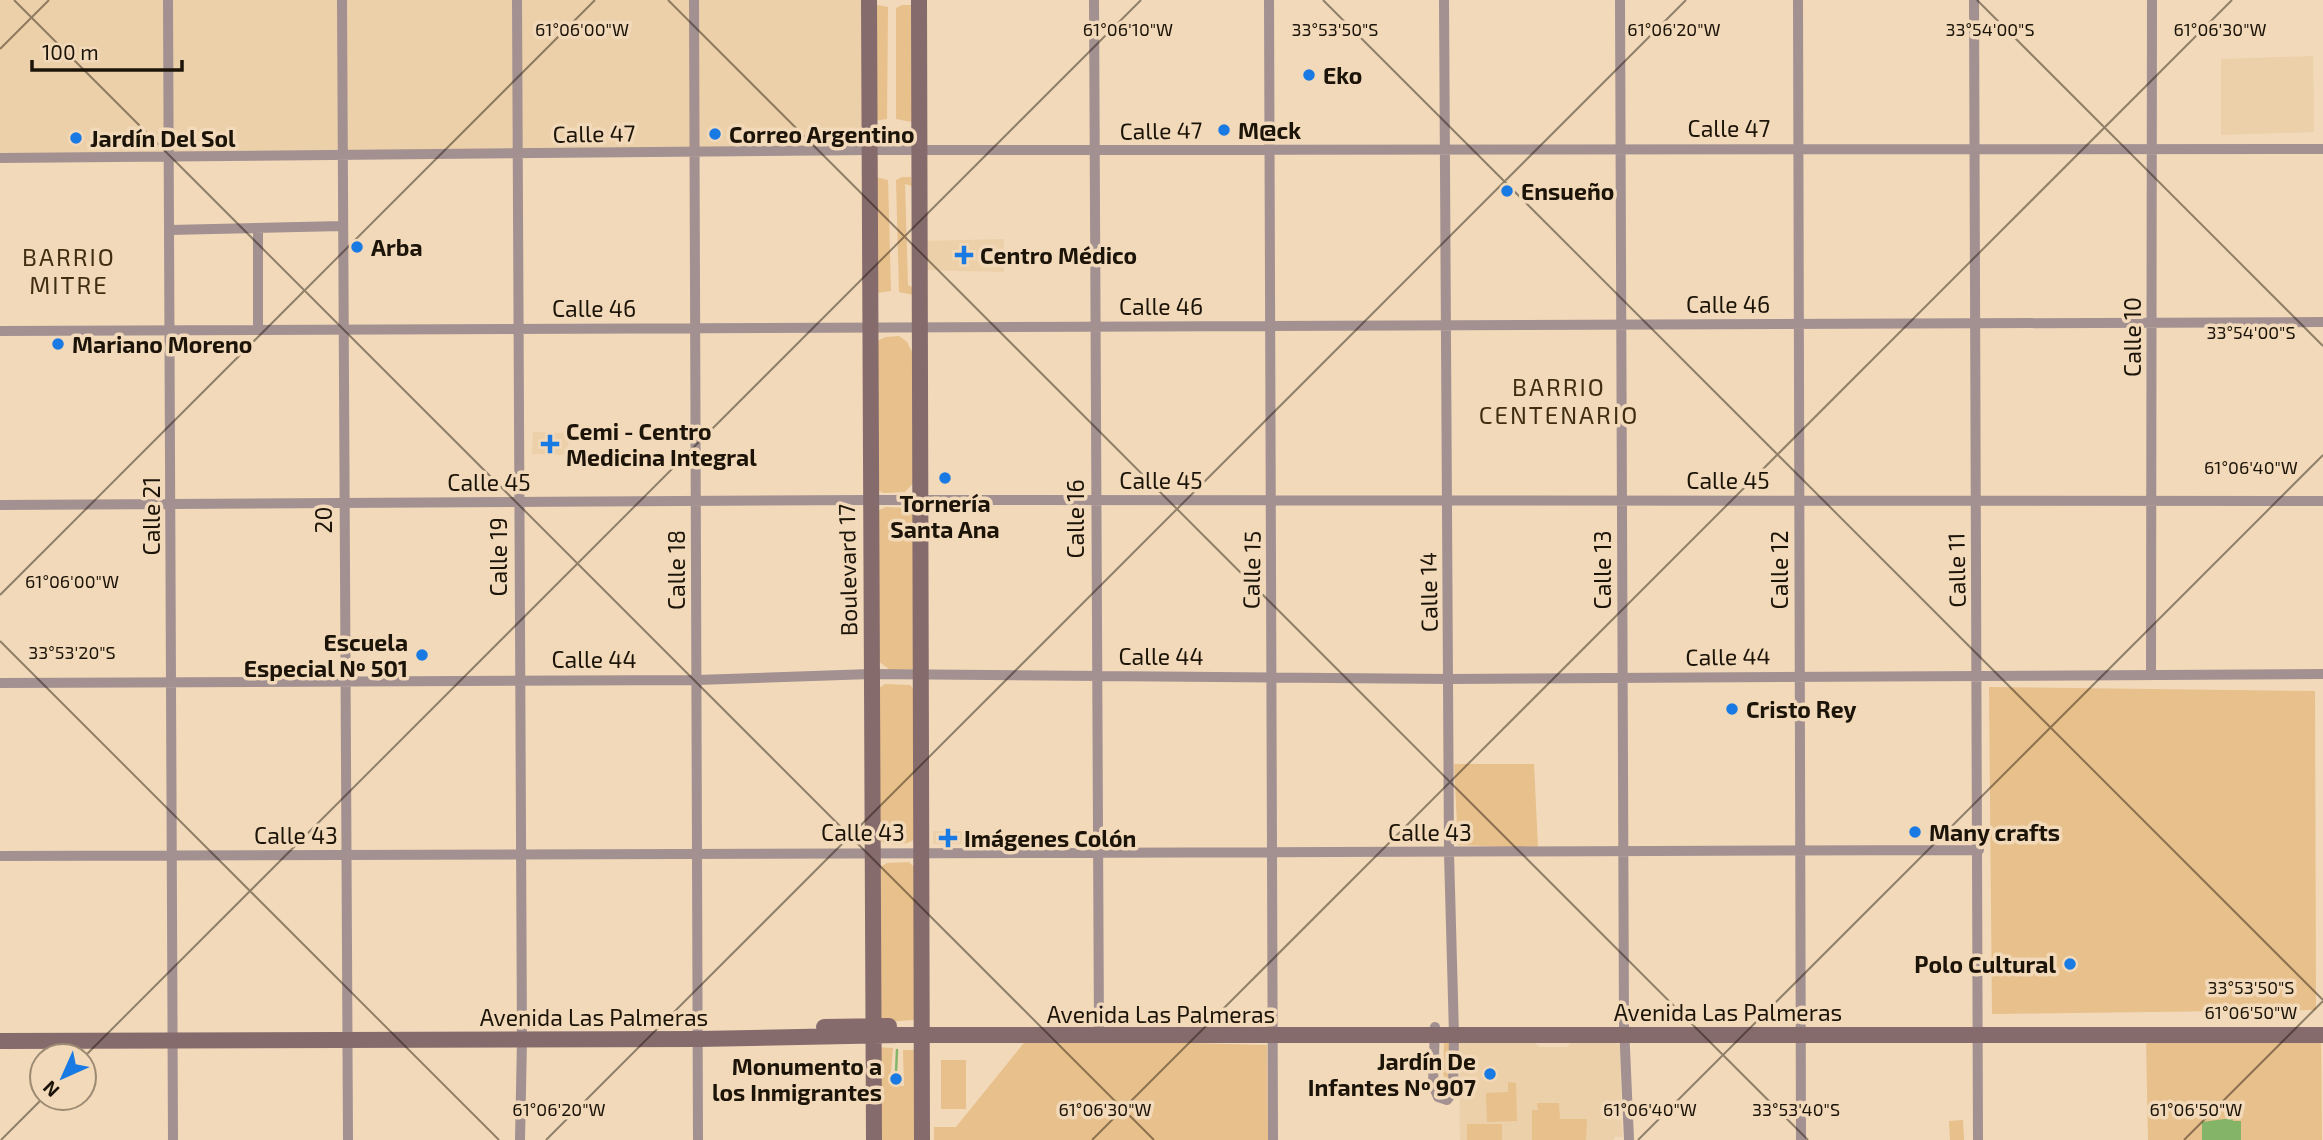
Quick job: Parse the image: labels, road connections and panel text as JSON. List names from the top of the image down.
{
  "streets": {
    "main road": ["Boulevard 17", "Avenida Las Palmeras"],
    "street": [
      "Calle 47",
      "Calle 46",
      "Calle 10",
      "Calle 45",
      "Calle 21",
      "Calle 16",
      "20",
      "Calle 19",
      "Calle 18",
      "Calle 15",
      "Calle 13",
      "Calle 12",
      "Calle 11",
      "Calle 14",
      "Calle 44",
      "Calle 43"
    ]
  },
  "crossings": [
    ["Calle 47", "Calle 10"],
    ["Calle 47", "Calle 21"],
    ["Calle 47", "Calle 16"],
    ["Calle 47", "20"],
    ["Calle 47", "Calle 19"],
    ["Calle 47", "Calle 18"],
    ["Calle 47", "Boulevard 17"],
    ["Calle 47", "Calle 15"],
    ["Calle 47", "Calle 13"],
    ["Calle 47", "Calle 12"],
    ["Calle 47", "Calle 11"],
    ["Calle 47", "Calle 14"],
    ["Calle 46", "Calle 10"],
    ["Calle 46", "Calle 21"],
    ["Calle 46", "Calle 16"],
    ["Calle 46", "20"],
    ["Calle 46", "Calle 19"],
    ["Calle 46", "Calle 18"],
    ["Calle 46", "Boulevard 17"],
    ["Calle 46", "Calle 15"],
    ["Calle 46", "Calle 13"],
    ["Calle 46", "Calle 12"],
    ["Calle 46", "Calle 11"],
    ["Calle 46", "Calle 14"],
    ["Calle 10", "Calle 45"],
    ["Calle 10", "Calle 44"],
    ["Calle 45", "Calle 21"],
    ["Calle 45", "Calle 16"],
    ["Calle 45", "20"],
    ["Calle 45", "Calle 19"],
    ["Calle 45", "Calle 18"],
    ["Calle 45", "Boulevard 17"],
    ["Calle 45", "Calle 15"],
    ["Calle 45", "Calle 13"],
    ["Calle 45", "Calle 12"],
    ["Calle 45", "Calle 11"],
    ["Calle 45", "Calle 14"],
    ["Calle 21", "Calle 44"],
    ["Calle 21", "Calle 43"],
    ["Calle 21", "Avenida Las Palmeras"],
    ["Calle 16", "Calle 44"],
    ["Calle 16", "Calle 43"],
    ["Calle 16", "Avenida Las Palmeras"],
    ["20", "Calle 44"],
    ["20", "Calle 43"],
    ["20", "Avenida Las Palmeras"],
    ["Calle 19", "Calle 44"],
    ["Calle 19", "Calle 43"],
    ["Calle 19", "Avenida Las Palmeras"],
    ["Calle 18", "Calle 44"],
    ["Calle 18", "Calle 43"],
    ["Calle 18", "Avenida Las Palmeras"],
    ["Boulevard 17", "Calle 44"],
    ["Boulevard 17", "Calle 43"],
    ["Boulevard 17", "Avenida Las Palmeras"],
    ["Calle 15", "Calle 44"],
    ["Calle 15", "Calle 43"],
    ["Calle 15", "Avenida Las Palmeras"],
    ["Calle 13", "Calle 44"],
    ["Calle 13", "Calle 43"],
    ["Calle 13", "Avenida Las Palmeras"],
    ["Calle 12", "Calle 44"],
    ["Calle 12", "Calle 43"],
    ["Calle 12", "Avenida Las Palmeras"],
    ["Calle 11", "Calle 44"],
    ["Calle 11", "Calle 43"],
    ["Calle 11", "Avenida Las Palmeras"],
    ["Calle 14", "Calle 44"],
    ["Calle 14", "Calle 43"],
    ["Calle 14", "Avenida Las Palmeras"]
  ],
  "districts": ["BARRIO MITRE", "BARRIO CENTENARIO"],
  "places": {
    "other": [
      "Eko",
      "M@ck",
      "Correo Argentino",
      "Jardín Del Sol",
      "Ensueño",
      "Arba",
      "Mariano Moreno",
      "Tornería Santa Ana",
      "Escuela Especial Nº 501",
      "Cristo Rey",
      "Many crafts",
      "Polo Cultural",
      "Jardín De Infantes Nº 907",
      "Monumento a los Inmigrantes"
    ],
    "health": ["Centro Médico", "Cemi - Centro Medicina Integral", "Imágenes Colón"]
  },
  "scale_bar": "100 m",
  "north": "bottom left",
  "coordinates": [
    "61°06'00\"W",
    "61°06'10\"W",
    "33°53'50\"S",
    "61°06'20\"W",
    "33°54'00\"S",
    "61°06'30\"W",
    "61°06'40\"W",
    "33°53'20\"S",
    "61°06'50\"W",
    "33°53'40\"S"
  ]
}
